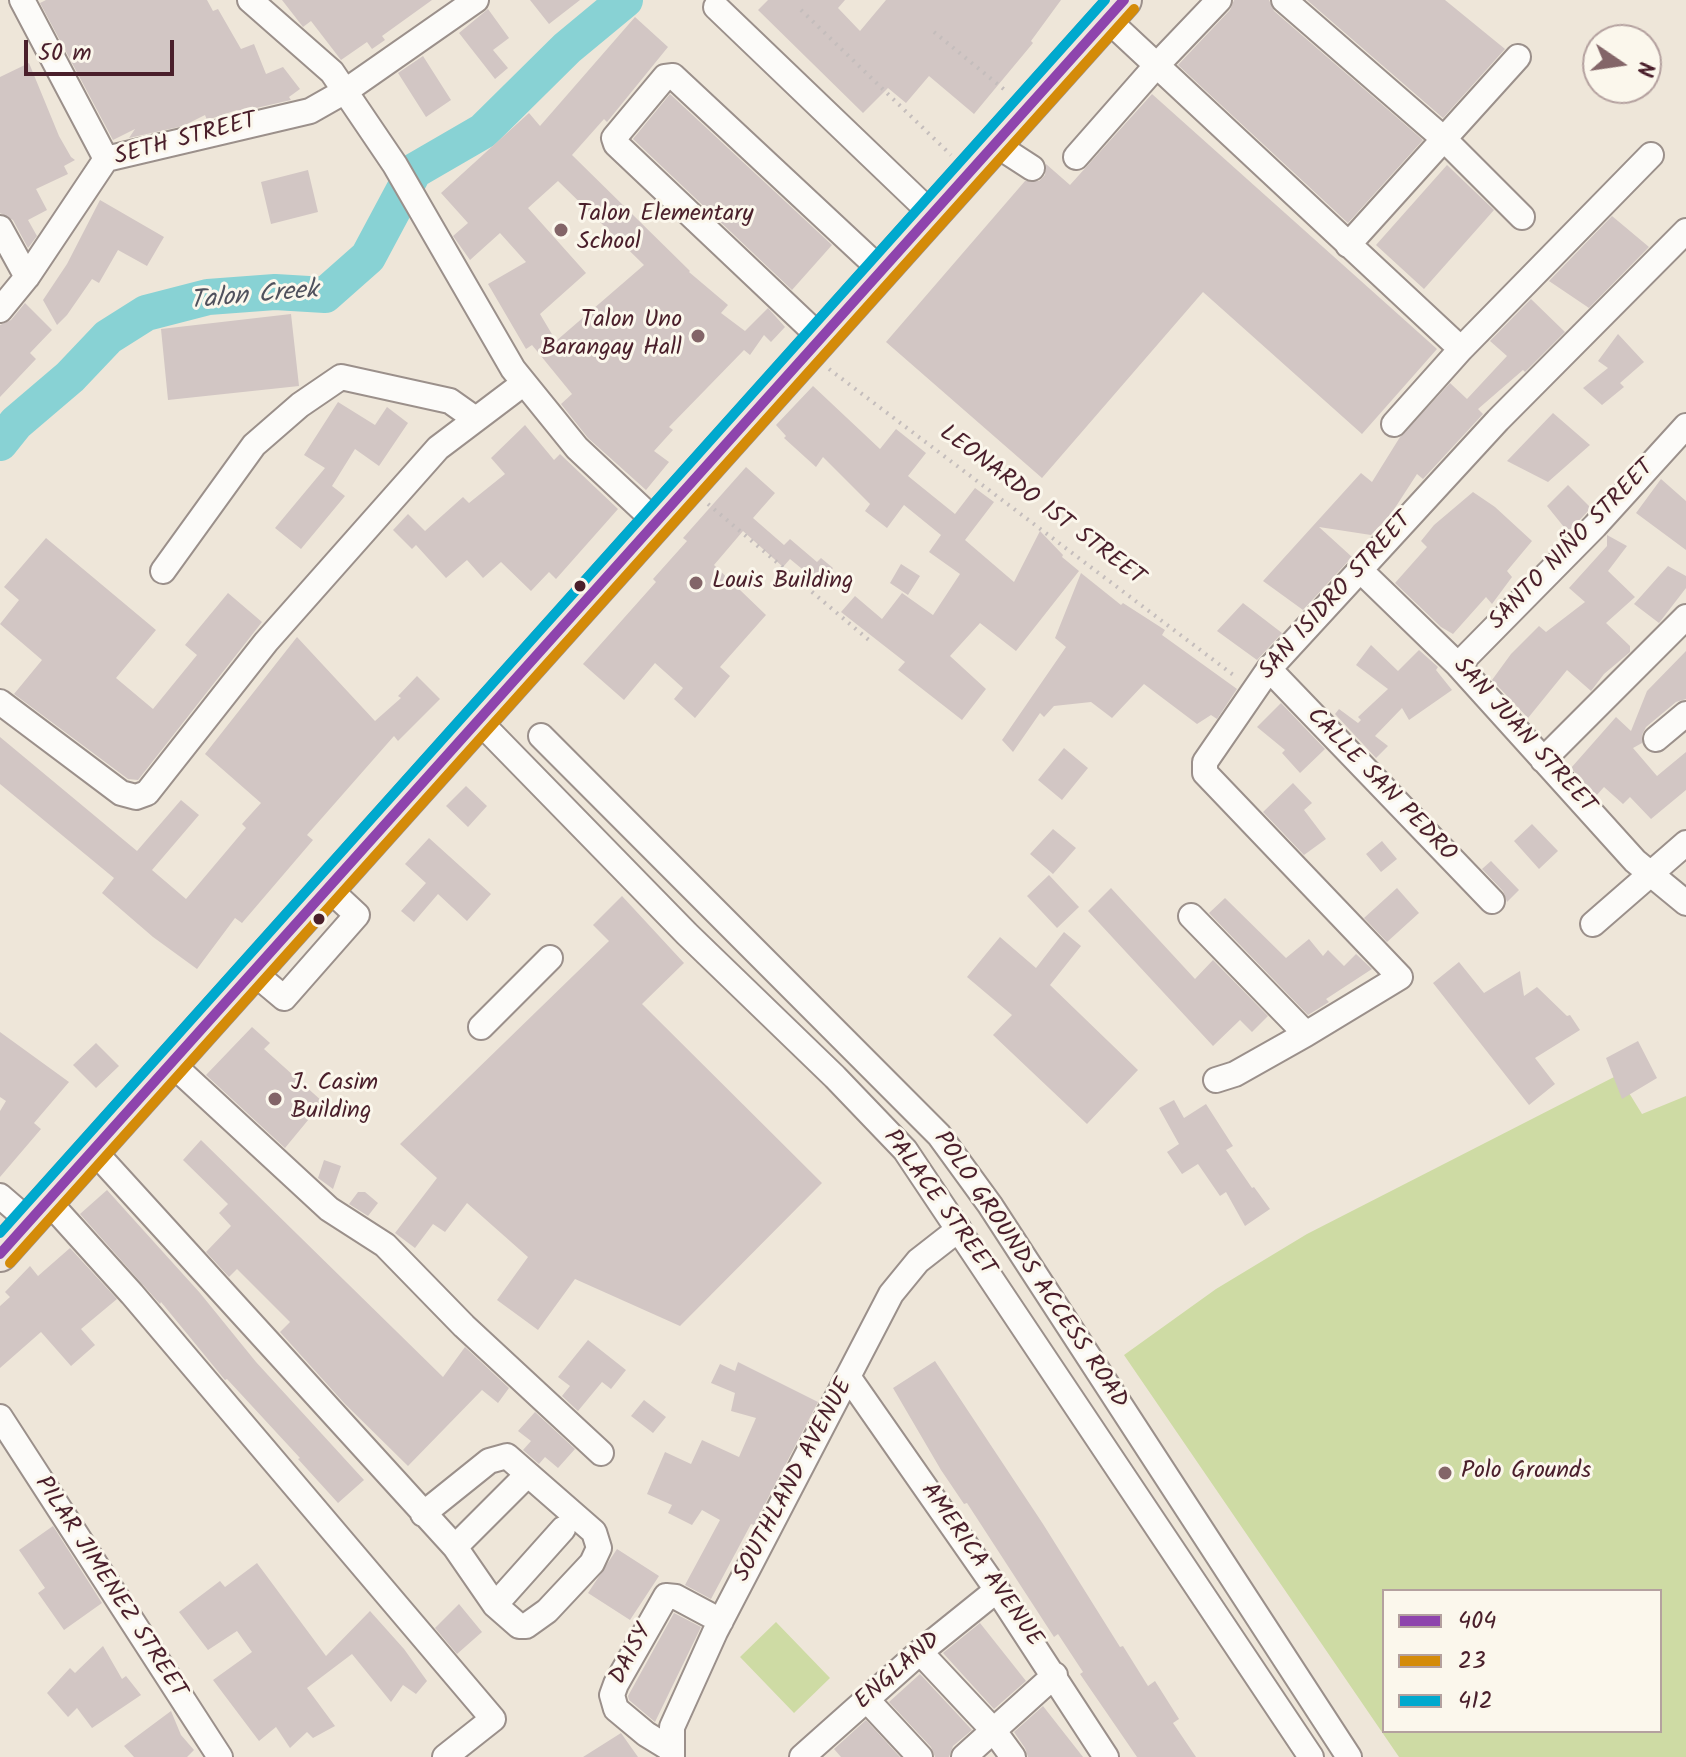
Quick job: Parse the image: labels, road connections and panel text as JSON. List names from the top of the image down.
{
  "streets": {
    "street": [
      "SETH STREET",
      "SANTO NIÑO STREET",
      "SAN ISIDRO STREET",
      "SAN JUAN STREET",
      "CALLE SAN PEDRO",
      "PALACE STREET",
      "POLO GROUNDS ACCESS ROAD",
      "SOUTHLAND AVENUE",
      "AMERICA AVENUE",
      "PILAR JIMENEZ STREET",
      "DAISY",
      "ENGLAND"
    ],
    "path": ["LEONARDO 1ST STREET"]
  },
  "crossings": [
    ["LEONARDO 1ST STREET", "SAN ISIDRO STREET"],
    ["SANTO NIÑO STREET", "SAN JUAN STREET"],
    ["SAN ISIDRO STREET", "SAN JUAN STREET"],
    ["SAN ISIDRO STREET", "CALLE SAN PEDRO"],
    ["PALACE STREET", "SOUTHLAND AVENUE"],
    ["SOUTHLAND AVENUE", "AMERICA AVENUE"],
    ["SOUTHLAND AVENUE", "DAISY"],
    ["AMERICA AVENUE", "ENGLAND"]
  ],
  "water": ["Talon Creek"],
  "places": [
    "Talon Elementary School",
    "Talon Uno Barangay Hall",
    "Louis Building",
    "J. Casim Building",
    "Polo Grounds"
  ],
  "lines": ["transit line 404", "transit line 412", "transit line 23"],
  "legend": ["404", "23", "412"],
  "scale_bar": "50 m",
  "north": "right"
}
